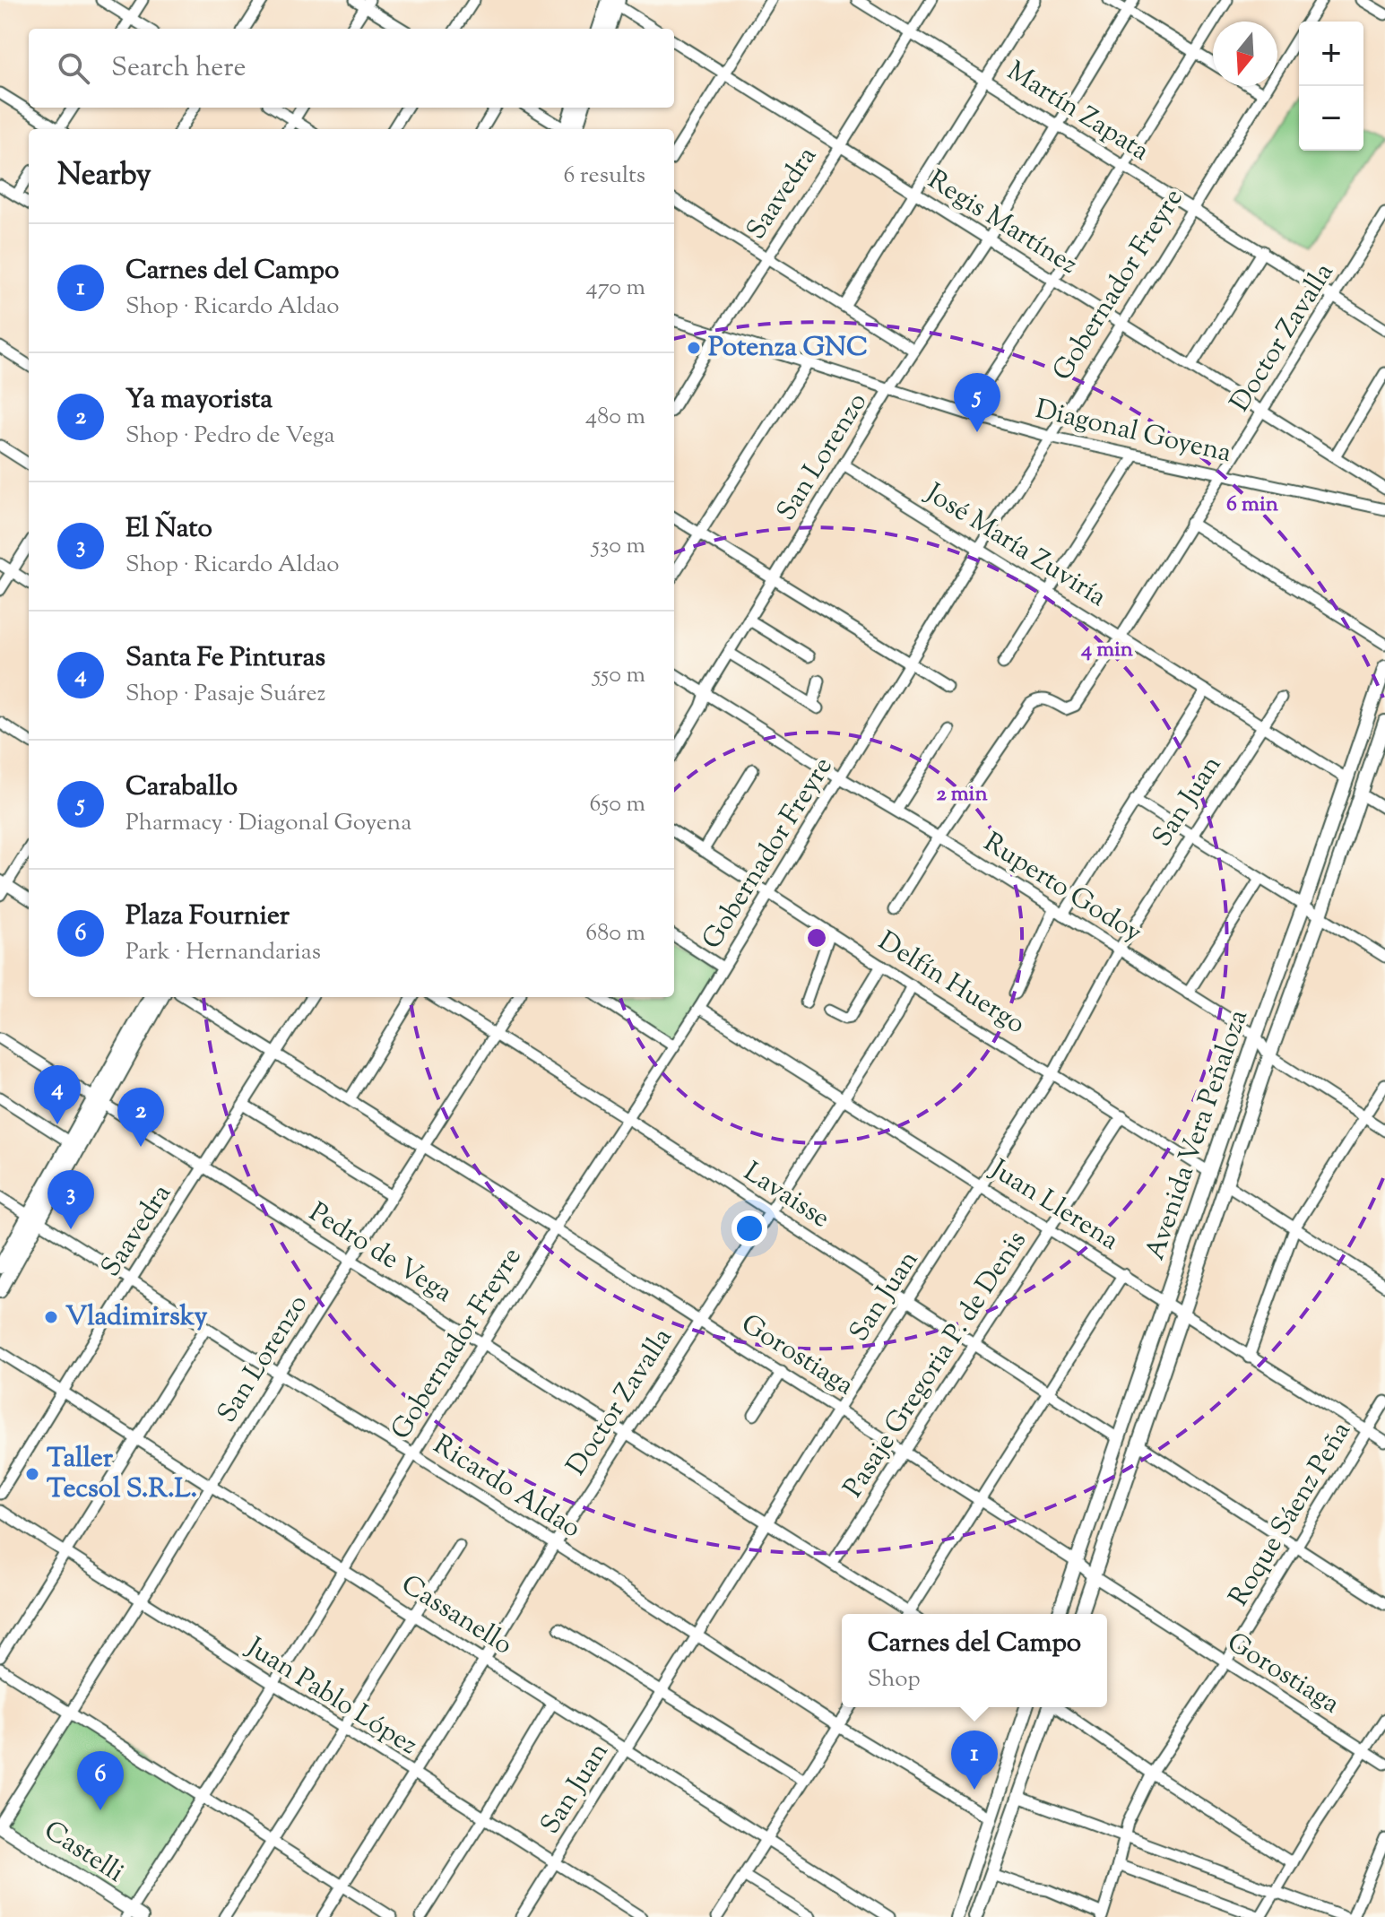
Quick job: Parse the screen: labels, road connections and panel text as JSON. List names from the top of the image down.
{
  "streets": {
    "main road": ["Avenida Vera Peñaloza", "Castelli"],
    "street": [
      "Martín Zapata",
      "Saavedra",
      "Regis Martínez",
      "Gobernador Freyre",
      "Doctor Zavalla",
      "Diagonal Goyena",
      "San Lorenzo",
      "José María Zuviría",
      "San Juan",
      "Ruperto Godoy",
      "Delfín Huergo",
      "Lavaisse",
      "Juan Llerena",
      "Pedro de Vega",
      "Gorostiaga",
      "Pasaje Gregoria P. de Denis",
      "Ricardo Aldao",
      "Roque Sáenz Peña",
      "Cassanello",
      "Juan Pablo López"
    ]
  },
  "crossings": [
    ["Martín Zapata", "Saavedra"],
    ["Martín Zapata", "Gobernador Freyre"],
    ["Martín Zapata", "Doctor Zavalla"],
    ["Martín Zapata", "San Lorenzo"],
    ["Saavedra", "Regis Martínez"],
    ["Saavedra", "Diagonal Goyena"],
    ["Saavedra", "Pedro de Vega"],
    ["Saavedra", "Gorostiaga"],
    ["Saavedra", "Ricardo Aldao"],
    ["Saavedra", "Cassanello"],
    ["Regis Martínez", "Gobernador Freyre"],
    ["Regis Martínez", "Doctor Zavalla"],
    ["Regis Martínez", "San Lorenzo"],
    ["Gobernador Freyre", "Diagonal Goyena"],
    ["Gobernador Freyre", "José María Zuviría"],
    ["Gobernador Freyre", "Ruperto Godoy"],
    ["Gobernador Freyre", "Delfín Huergo"],
    ["Gobernador Freyre", "Lavaisse"],
    ["Gobernador Freyre", "Juan Llerena"],
    ["Gobernador Freyre", "Pedro de Vega"],
    ["Gobernador Freyre", "Gorostiaga"],
    ["Gobernador Freyre", "Ricardo Aldao"],
    ["Gobernador Freyre", "Cassanello"],
    ["Gobernador Freyre", "Juan Pablo López"],
    ["Gobernador Freyre", "Castelli"],
    ["Doctor Zavalla", "Diagonal Goyena"],
    ["Doctor Zavalla", "José María Zuviría"],
    ["Doctor Zavalla", "Ruperto Godoy"],
    ["Doctor Zavalla", "Delfín Huergo"],
    ["Doctor Zavalla", "Lavaisse"],
    ["Doctor Zavalla", "Juan Llerena"],
    ["Doctor Zavalla", "Pedro de Vega"],
    ["Doctor Zavalla", "Gorostiaga"],
    ["Doctor Zavalla", "Ricardo Aldao"],
    ["Doctor Zavalla", "Cassanello"],
    ["Doctor Zavalla", "Juan Pablo López"],
    ["Diagonal Goyena", "San Lorenzo"],
    ["San Lorenzo", "José María Zuviría"],
    ["San Lorenzo", "Ruperto Godoy"],
    ["San Lorenzo", "Lavaisse"],
    ["San Lorenzo", "Pedro de Vega"],
    ["San Lorenzo", "Gorostiaga"],
    ["San Lorenzo", "Ricardo Aldao"],
    ["San Lorenzo", "Cassanello"],
    ["San Lorenzo", "Juan Pablo López"],
    ["San Lorenzo", "Castelli"],
    ["José María Zuviría", "San Juan"],
    ["José María Zuviría", "Avenida Vera Peñaloza"],
    ["San Juan", "Ruperto Godoy"],
    ["San Juan", "Delfín Huergo"],
    ["San Juan", "Lavaisse"],
    ["San Juan", "Juan Llerena"],
    ["San Juan", "Pedro de Vega"],
    ["San Juan", "Gorostiaga"],
    ["San Juan", "Ricardo Aldao"],
    ["San Juan", "Cassanello"],
    ["San Juan", "Juan Pablo López"],
    ["Ruperto Godoy", "Avenida Vera Peñaloza"],
    ["Delfín Huergo", "Avenida Vera Peñaloza"],
    ["Delfín Huergo", "Pasaje Gregoria P. de Denis"],
    ["Avenida Vera Peñaloza", "Lavaisse"],
    ["Avenida Vera Peñaloza", "Juan Llerena"],
    ["Avenida Vera Peñaloza", "Gorostiaga"],
    ["Lavaisse", "Pasaje Gregoria P. de Denis"],
    ["Juan Llerena", "Pasaje Gregoria P. de Denis"],
    ["Juan Llerena", "Roque Sáenz Peña"],
    ["Pedro de Vega", "Pasaje Gregoria P. de Denis"],
    ["Gorostiaga", "Pasaje Gregoria P. de Denis"],
    ["Gorostiaga", "Roque Sáenz Peña"]
  ],
  "places": ["Potenza GNC", "Vladimirsky", "Taller Tecsol S.R.L."],
  "north": "bottom",
  "page": {
    "map_buttons": ["+", "−"],
    "search": "Search here",
    "heading": ["Nearby", "6 results"],
    "list": [
      {
        "mark": "1",
        "name": "Carnes del Campo",
        "note": "Shop · Ricardo Aldao",
        "value": "470 m"
      },
      {
        "mark": "2",
        "name": "Ya mayorista",
        "note": "Shop · Pedro de Vega",
        "value": "480 m"
      },
      {
        "mark": "3",
        "name": "El Ñato",
        "note": "Shop · Ricardo Aldao",
        "value": "530 m"
      },
      {
        "mark": "4",
        "name": "Santa Fe Pinturas",
        "note": "Shop · Pasaje Suárez",
        "value": "550 m"
      },
      {
        "mark": "5",
        "name": "Caraballo",
        "note": "Pharmacy · Diagonal Goyena",
        "value": "650 m"
      },
      {
        "mark": "6",
        "name": "Plaza Fournier",
        "note": "Park · Hernandarias",
        "value": "680 m"
      }
    ],
    "pins": [
      "5",
      "4",
      "2",
      "3",
      "1",
      "6"
    ],
    "popup": ["Carnes del Campo", "Shop"]
  },
  "rings": ["6 min", "4 min", "2 min"]
}
